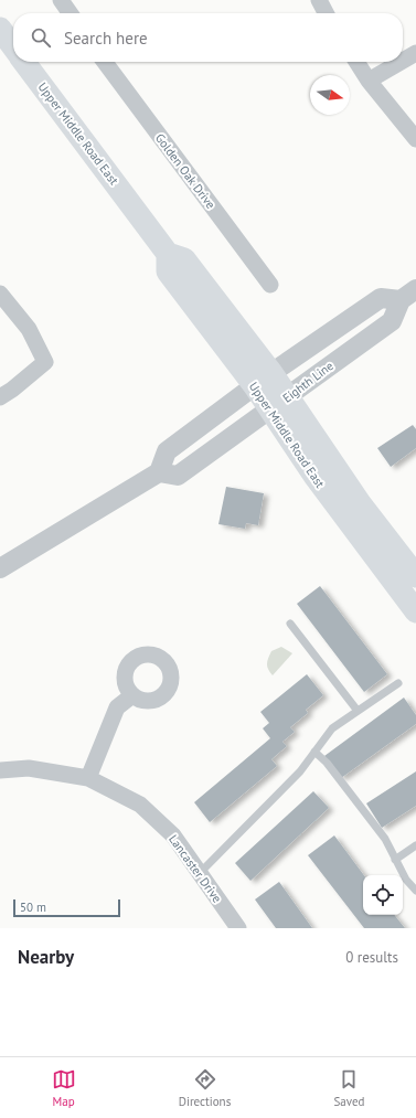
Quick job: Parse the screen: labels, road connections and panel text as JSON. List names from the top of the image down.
{
  "streets": {
    "main road": ["Upper Middle Road East"],
    "street": ["Golden Oak Drive", "Eighth Line", "Lancaster Drive"]
  },
  "crossings": [
    ["Upper Middle Road East", "Eighth Line"]
  ],
  "scale_bar": "50 m",
  "north": "right",
  "page": {
    "search": "Search here",
    "scale": "50 m",
    "heading": ["Nearby", "0 results"],
    "nav": ["Map", "Directions", "Saved"]
  }
}
